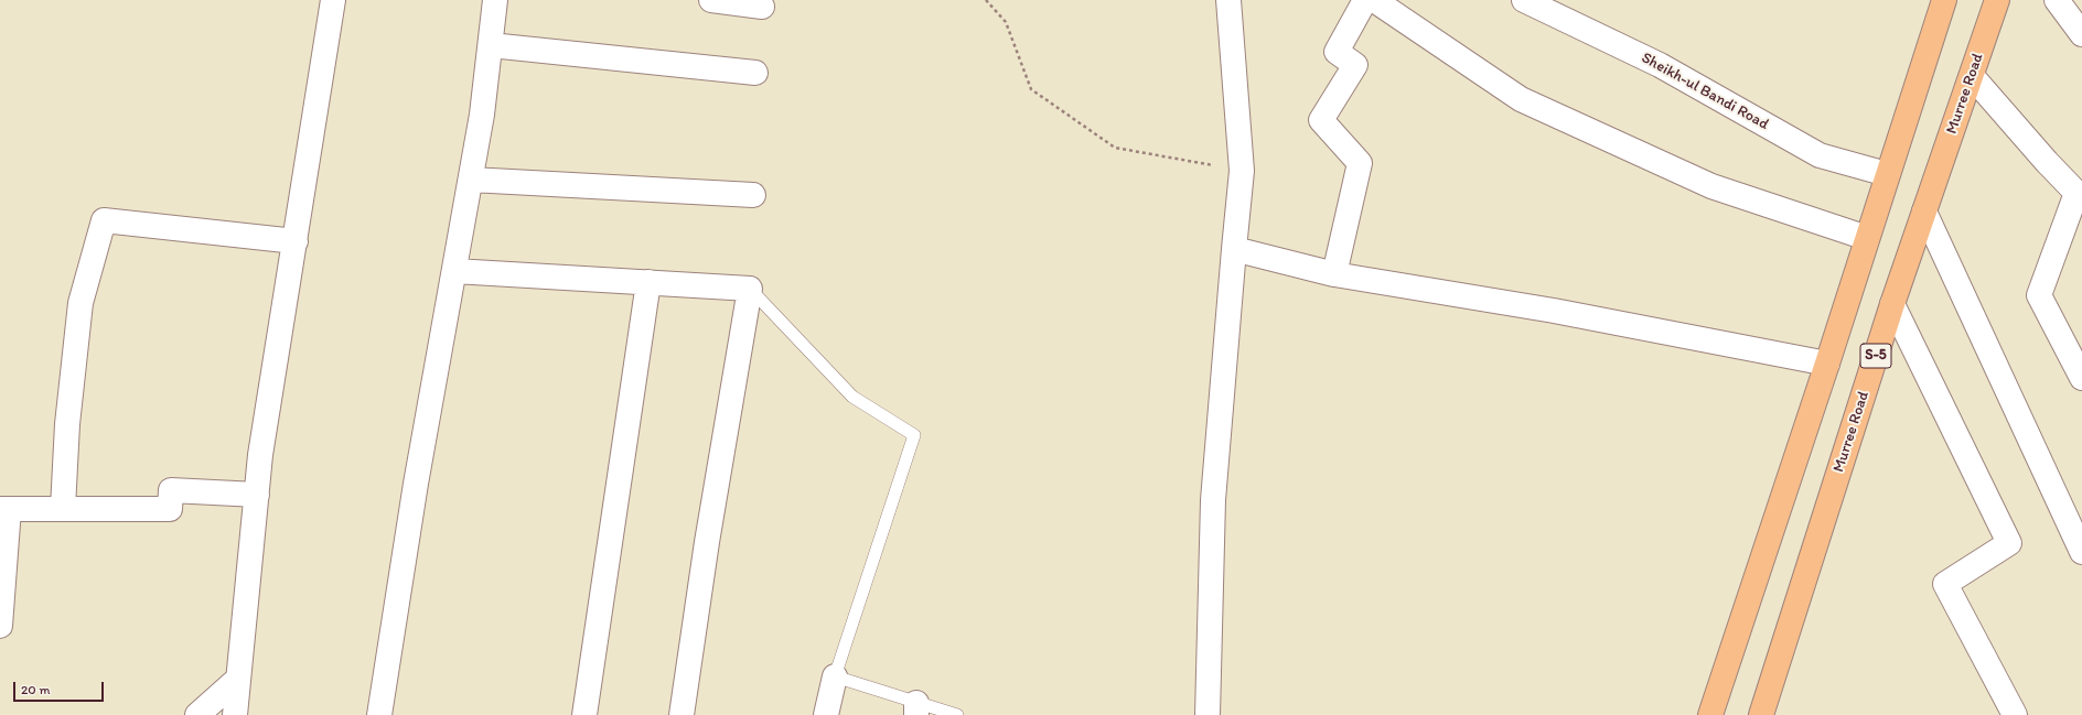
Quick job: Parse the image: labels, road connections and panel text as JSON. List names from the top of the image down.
{
  "streets": {
    "main road": ["Murree Road", "S-5"],
    "street": ["Sheikh-ul Bandi Road"]
  },
  "scale_bar": "20 m"
}
